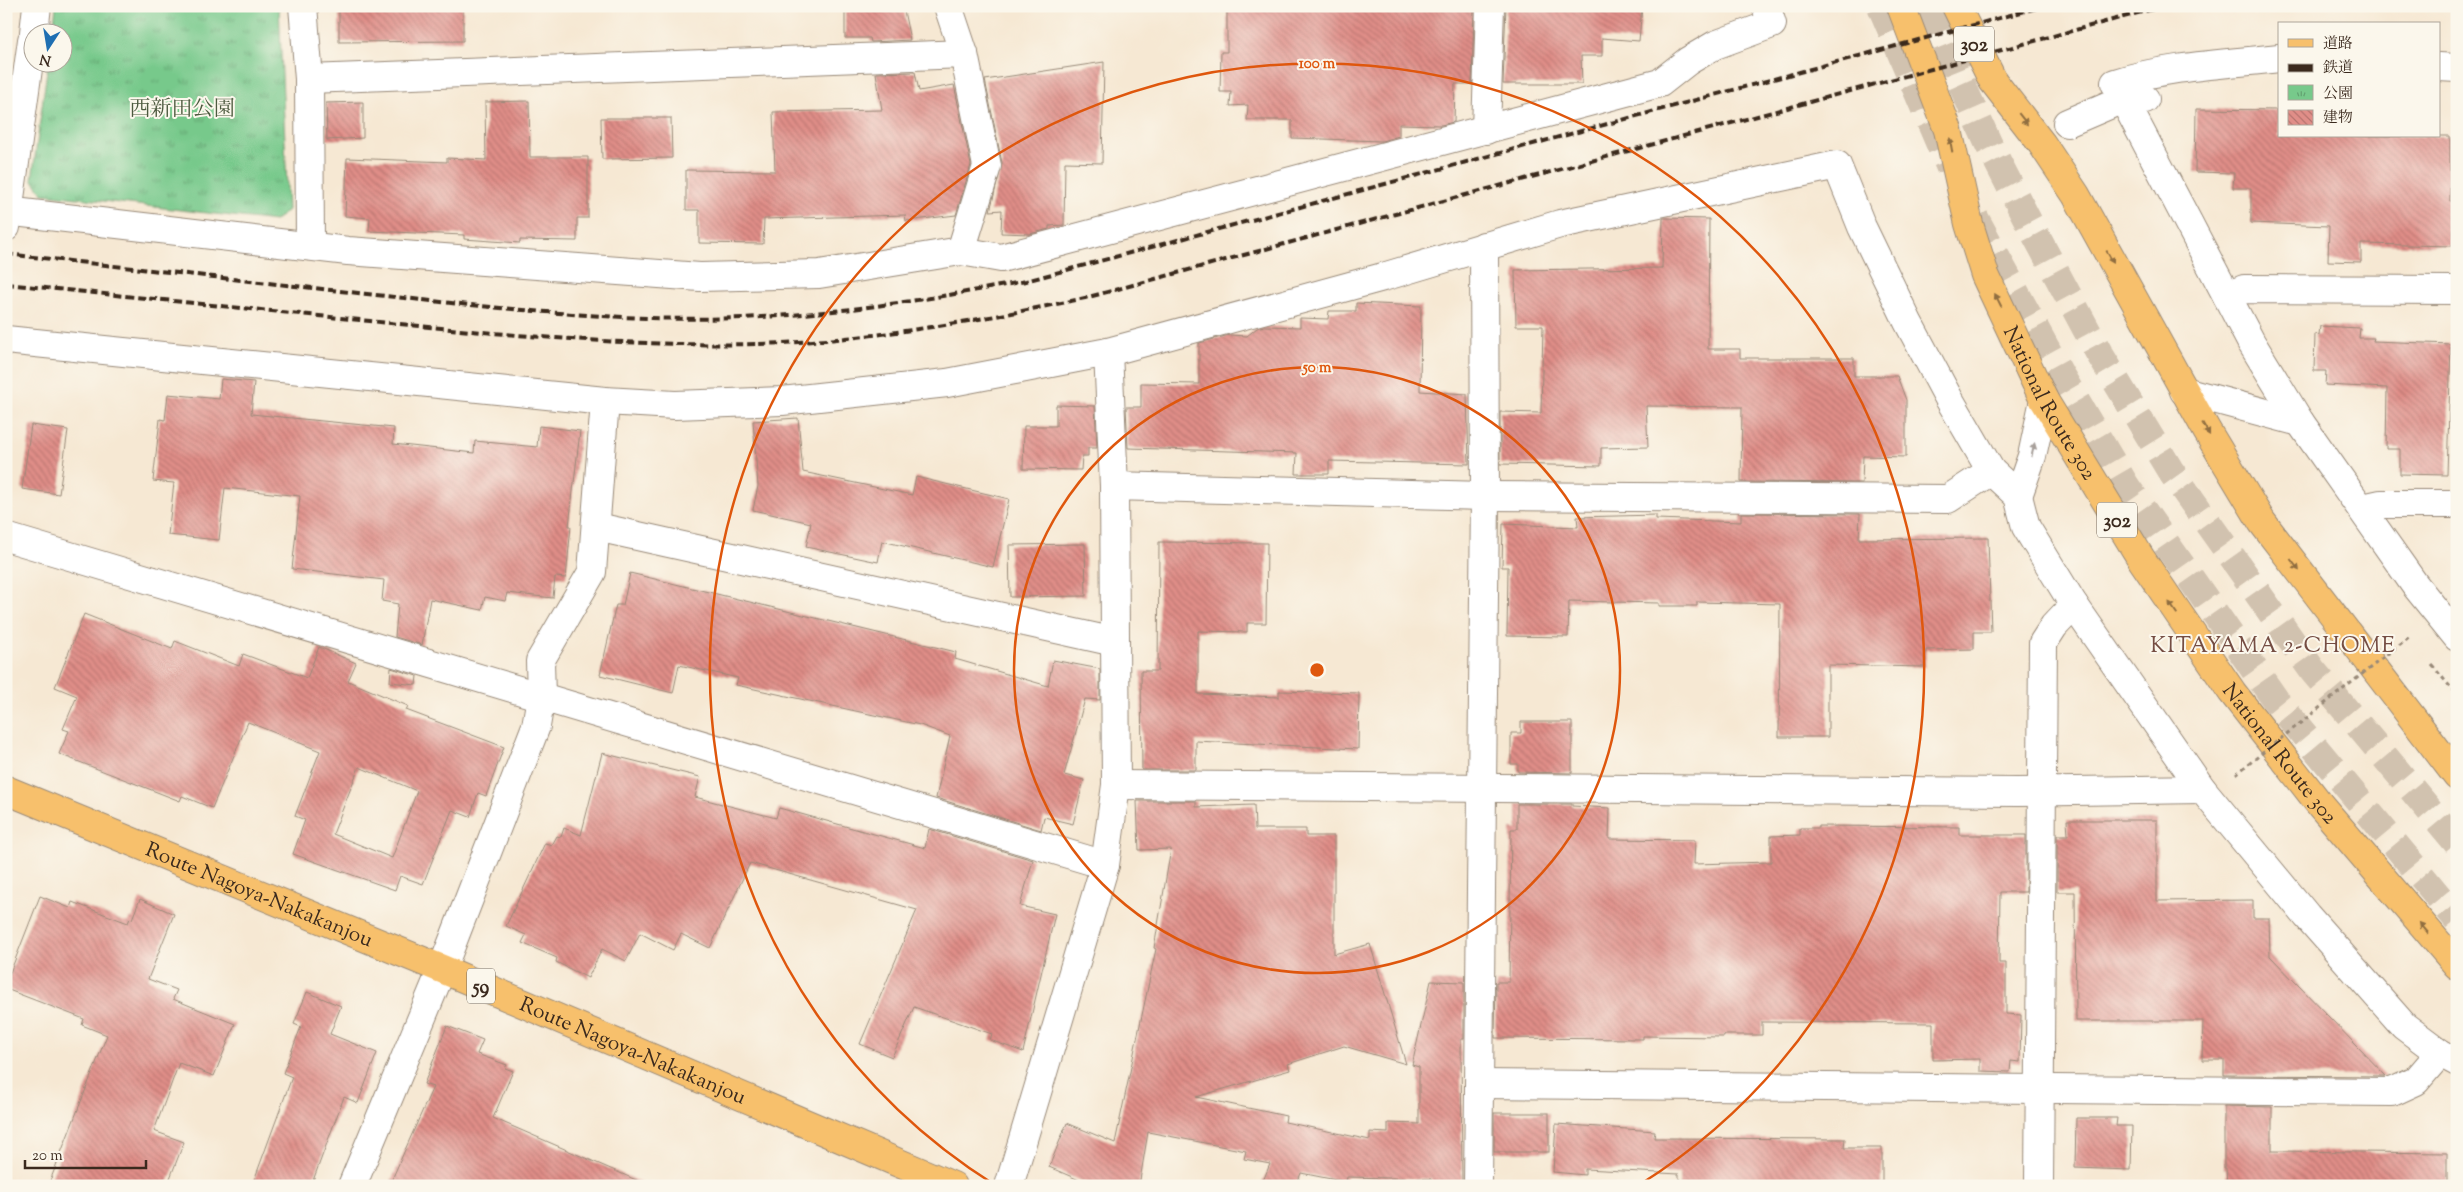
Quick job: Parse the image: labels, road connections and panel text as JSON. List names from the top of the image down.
{
  "streets": {
    "main road": [
      "302",
      "National Route 302",
      "Route Nagoya-Nakakanjou",
      "59"
    ]
  },
  "districts": ["KITAYAMA 2-CHOME"],
  "parks": ["西新田公園"],
  "legend": [
    "道路",
    "鉄道",
    "公園",
    "建物"
  ],
  "scale_bar": "20 m",
  "north": "bottom",
  "rings": ["100 m", "50 m"]
}
